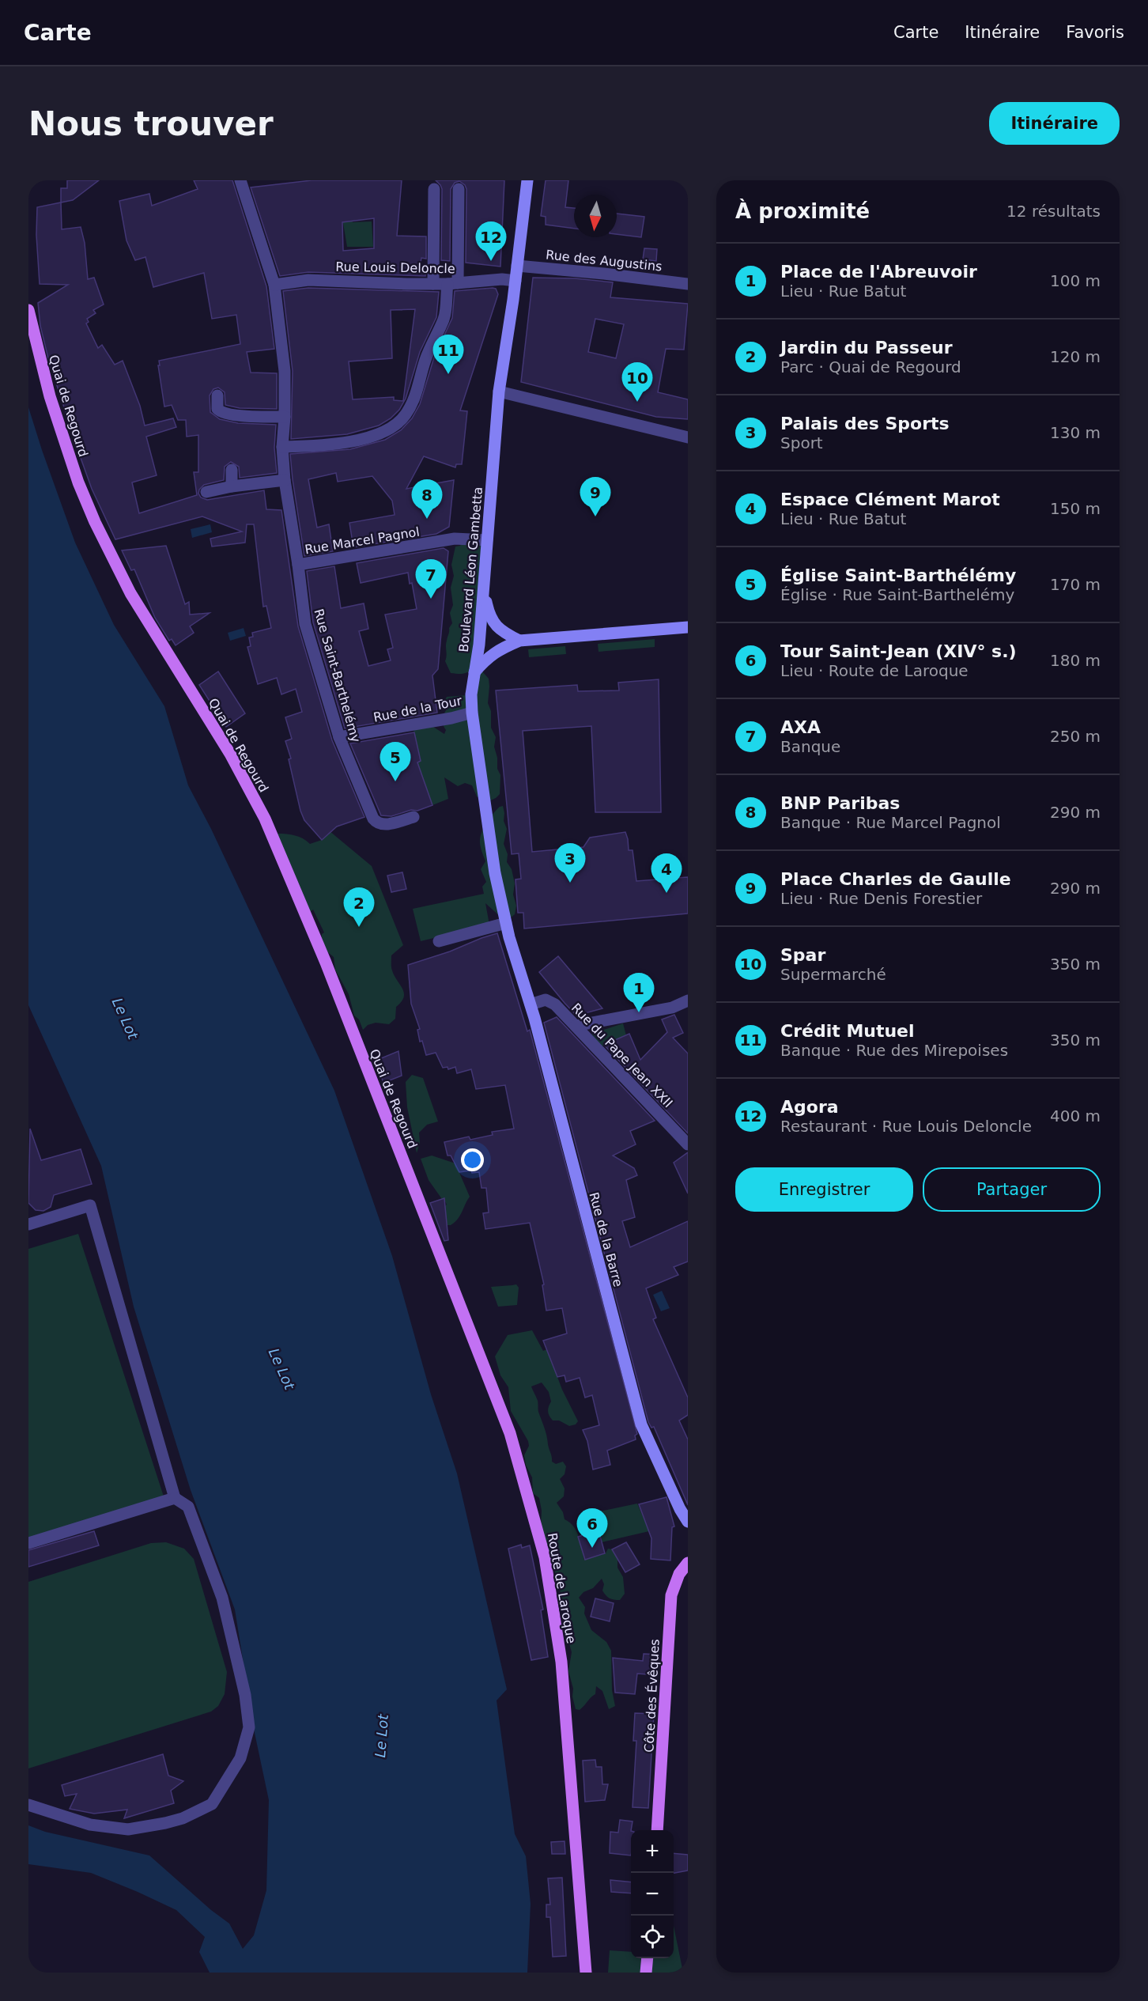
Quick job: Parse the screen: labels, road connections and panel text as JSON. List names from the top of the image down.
{
  "streets": {
    "main road": [
      "Quai de Regourd",
      "Boulevard Léon Gambetta",
      "Rue de la Barre",
      "Route de Laroque",
      "Côte des Évêques"
    ],
    "street": [
      "Rue des Augustins",
      "Rue Louis Deloncle",
      "Rue Marcel Pagnol",
      "Rue Saint-Barthelémy",
      "Rue de la Tour",
      "Rue du Pape Jean XXII"
    ]
  },
  "crossings": [
    ["Rue des Augustins", "Boulevard Léon Gambetta"],
    ["Rue Louis Deloncle", "Boulevard Léon Gambetta"],
    ["Rue Louis Deloncle", "Rue Saint-Barthelémy"],
    ["Quai de Regourd", "Route de Laroque"],
    ["Rue Marcel Pagnol", "Boulevard Léon Gambetta"],
    ["Rue Marcel Pagnol", "Rue Saint-Barthelémy"],
    ["Boulevard Léon Gambetta", "Rue de la Tour"],
    ["Boulevard Léon Gambetta", "Rue de la Barre"],
    ["Rue Saint-Barthelémy", "Rue de la Tour"],
    ["Rue du Pape Jean XXII", "Rue de la Barre"]
  ],
  "water": ["Le Lot"],
  "north": "bottom",
  "page": {
    "header": "Carte",
    "nav": ["Carte", "Itinéraire", "Favoris"],
    "buttons": [
      "Itinéraire",
      ["Enregistrer", "Partager"]
    ],
    "title": "Nous trouver",
    "heading": ["À proximité", "12 résultats"],
    "pins": [
      "12",
      "11",
      "10",
      "9",
      "8",
      "7",
      "5",
      "3",
      "4",
      "2",
      "1",
      "6"
    ],
    "list": [
      {
        "mark": "1",
        "name": "Place de l'Abreuvoir",
        "note": "Lieu · Rue Batut",
        "value": "100 m"
      },
      {
        "mark": "2",
        "name": "Jardin du Passeur",
        "note": "Parc · Quai de Regourd",
        "value": "120 m"
      },
      {
        "mark": "3",
        "name": "Palais des Sports",
        "note": "Sport",
        "value": "130 m"
      },
      {
        "mark": "4",
        "name": "Espace Clément Marot",
        "note": "Lieu · Rue Batut",
        "value": "150 m"
      },
      {
        "mark": "5",
        "name": "Église Saint-Barthélémy",
        "note": "Église · Rue Saint-Barthelémy",
        "value": "170 m"
      },
      {
        "mark": "6",
        "name": "Tour Saint-Jean (XIV° s.)",
        "note": "Lieu · Route de Laroque",
        "value": "180 m"
      },
      {
        "mark": "7",
        "name": "AXA",
        "note": "Banque",
        "value": "250 m"
      },
      {
        "mark": "8",
        "name": "BNP Paribas",
        "note": "Banque · Rue Marcel Pagnol",
        "value": "290 m"
      },
      {
        "mark": "9",
        "name": "Place Charles de Gaulle",
        "note": "Lieu · Rue Denis Forestier",
        "value": "290 m"
      },
      {
        "mark": "10",
        "name": "Spar",
        "note": "Supermarché",
        "value": "350 m"
      },
      {
        "mark": "11",
        "name": "Crédit Mutuel",
        "note": "Banque · Rue des Mirepoises",
        "value": "350 m"
      },
      {
        "mark": "12",
        "name": "Agora",
        "note": "Restaurant · Rue Louis Deloncle",
        "value": "400 m"
      }
    ],
    "map_buttons": ["+", "−"]
  }
}
